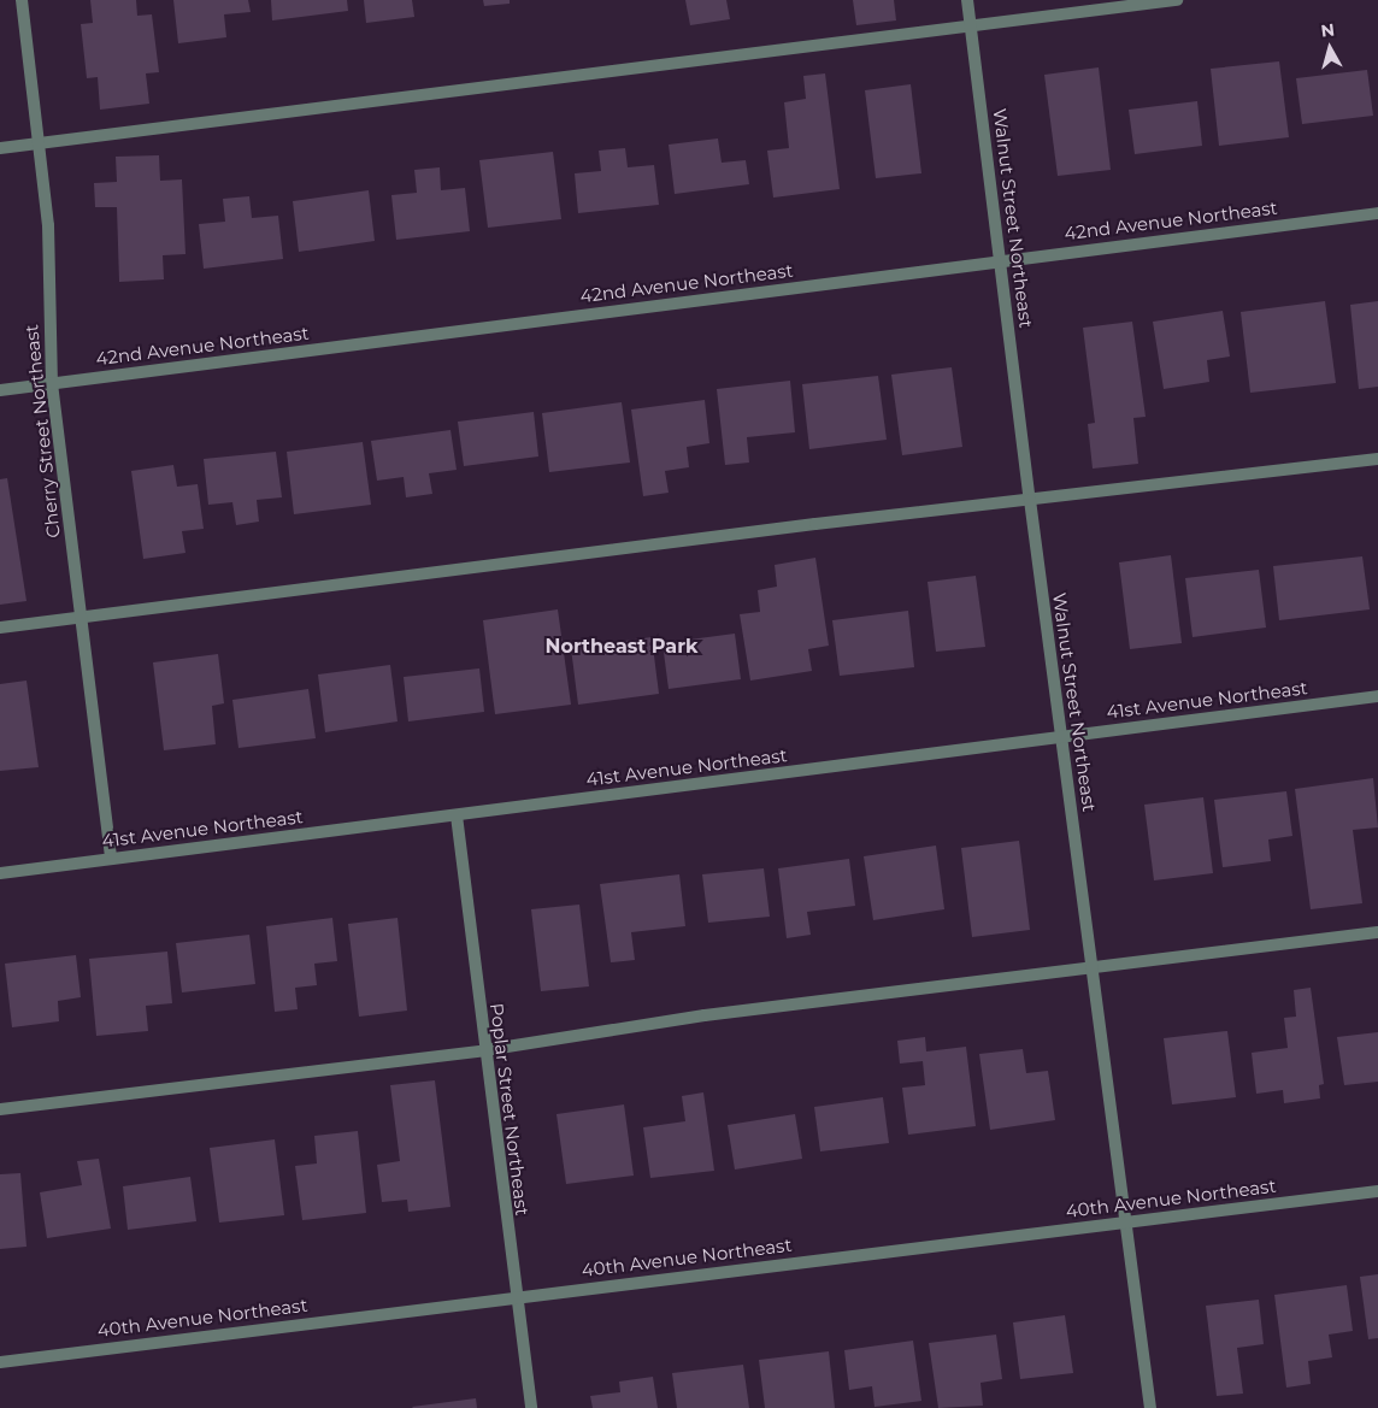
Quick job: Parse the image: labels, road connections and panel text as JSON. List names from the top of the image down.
{
  "streets": {
    "street": [
      "Walnut Street Northeast",
      "42nd Avenue Northeast",
      "Cherry Street Northeast",
      "41st Avenue Northeast",
      "Poplar Street Northeast",
      "40th Avenue Northeast"
    ]
  },
  "crossings": [
    ["Walnut Street Northeast", "42nd Avenue Northeast"],
    ["Walnut Street Northeast", "41st Avenue Northeast"],
    ["Walnut Street Northeast", "40th Avenue Northeast"],
    ["42nd Avenue Northeast", "Cherry Street Northeast"],
    ["Cherry Street Northeast", "41st Avenue Northeast"],
    ["41st Avenue Northeast", "Poplar Street Northeast"],
    ["Poplar Street Northeast", "40th Avenue Northeast"]
  ],
  "districts": ["Northeast Park"],
  "north": "top"
}
